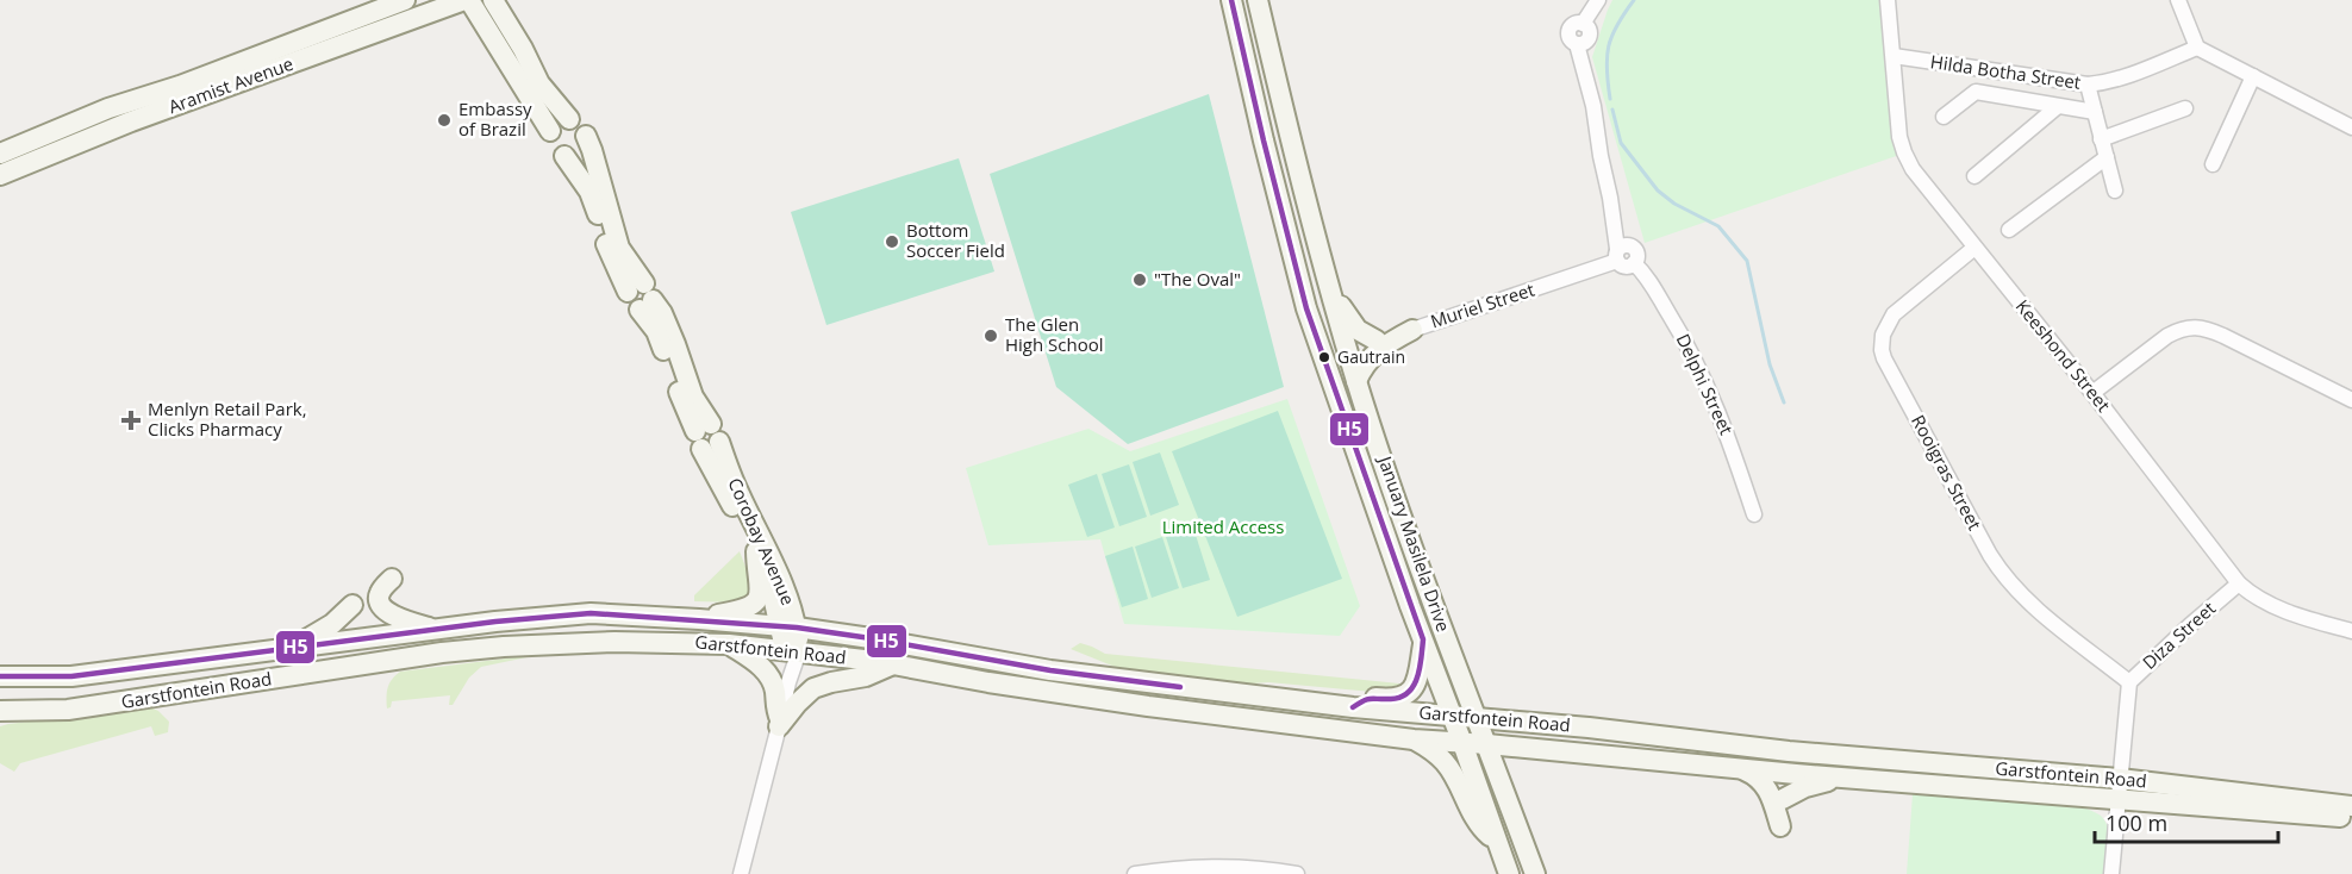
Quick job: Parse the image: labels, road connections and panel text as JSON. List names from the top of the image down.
{
  "streets": {
    "main road": [
      "Aramist Avenue",
      "Corobay Avenue",
      "January Masilela Drive",
      "Garstfontein Road"
    ],
    "street": [
      "Hilda Botha Street",
      "Muriel Street",
      "Keeshond Street",
      "Delphi Street",
      "Rooigras Street",
      "Diza Street"
    ]
  },
  "crossings": [
    ["Hilda Botha Street", "Keeshond Street"],
    ["Aramist Avenue", "Corobay Avenue"],
    ["Muriel Street", "Delphi Street"],
    ["Muriel Street", "January Masilela Drive"],
    ["Keeshond Street", "Rooigras Street"],
    ["Keeshond Street", "Diza Street"],
    ["Rooigras Street", "Diza Street"],
    ["Corobay Avenue", "Garstfontein Road"],
    ["January Masilela Drive", "Garstfontein Road"],
    ["Diza Street", "Garstfontein Road"]
  ],
  "parks": ["Limited Access"],
  "places": {
    "other": [
      "Embassy of Brazil",
      "Bottom Soccer Field",
      "\"The Oval\"",
      "The Glen High School",
      "Gautrain"
    ],
    "health": ["Menlyn Retail Park, Clicks Pharmacy"]
  },
  "lines": ["transit line H5"],
  "scale_bar": "100 m"
}
